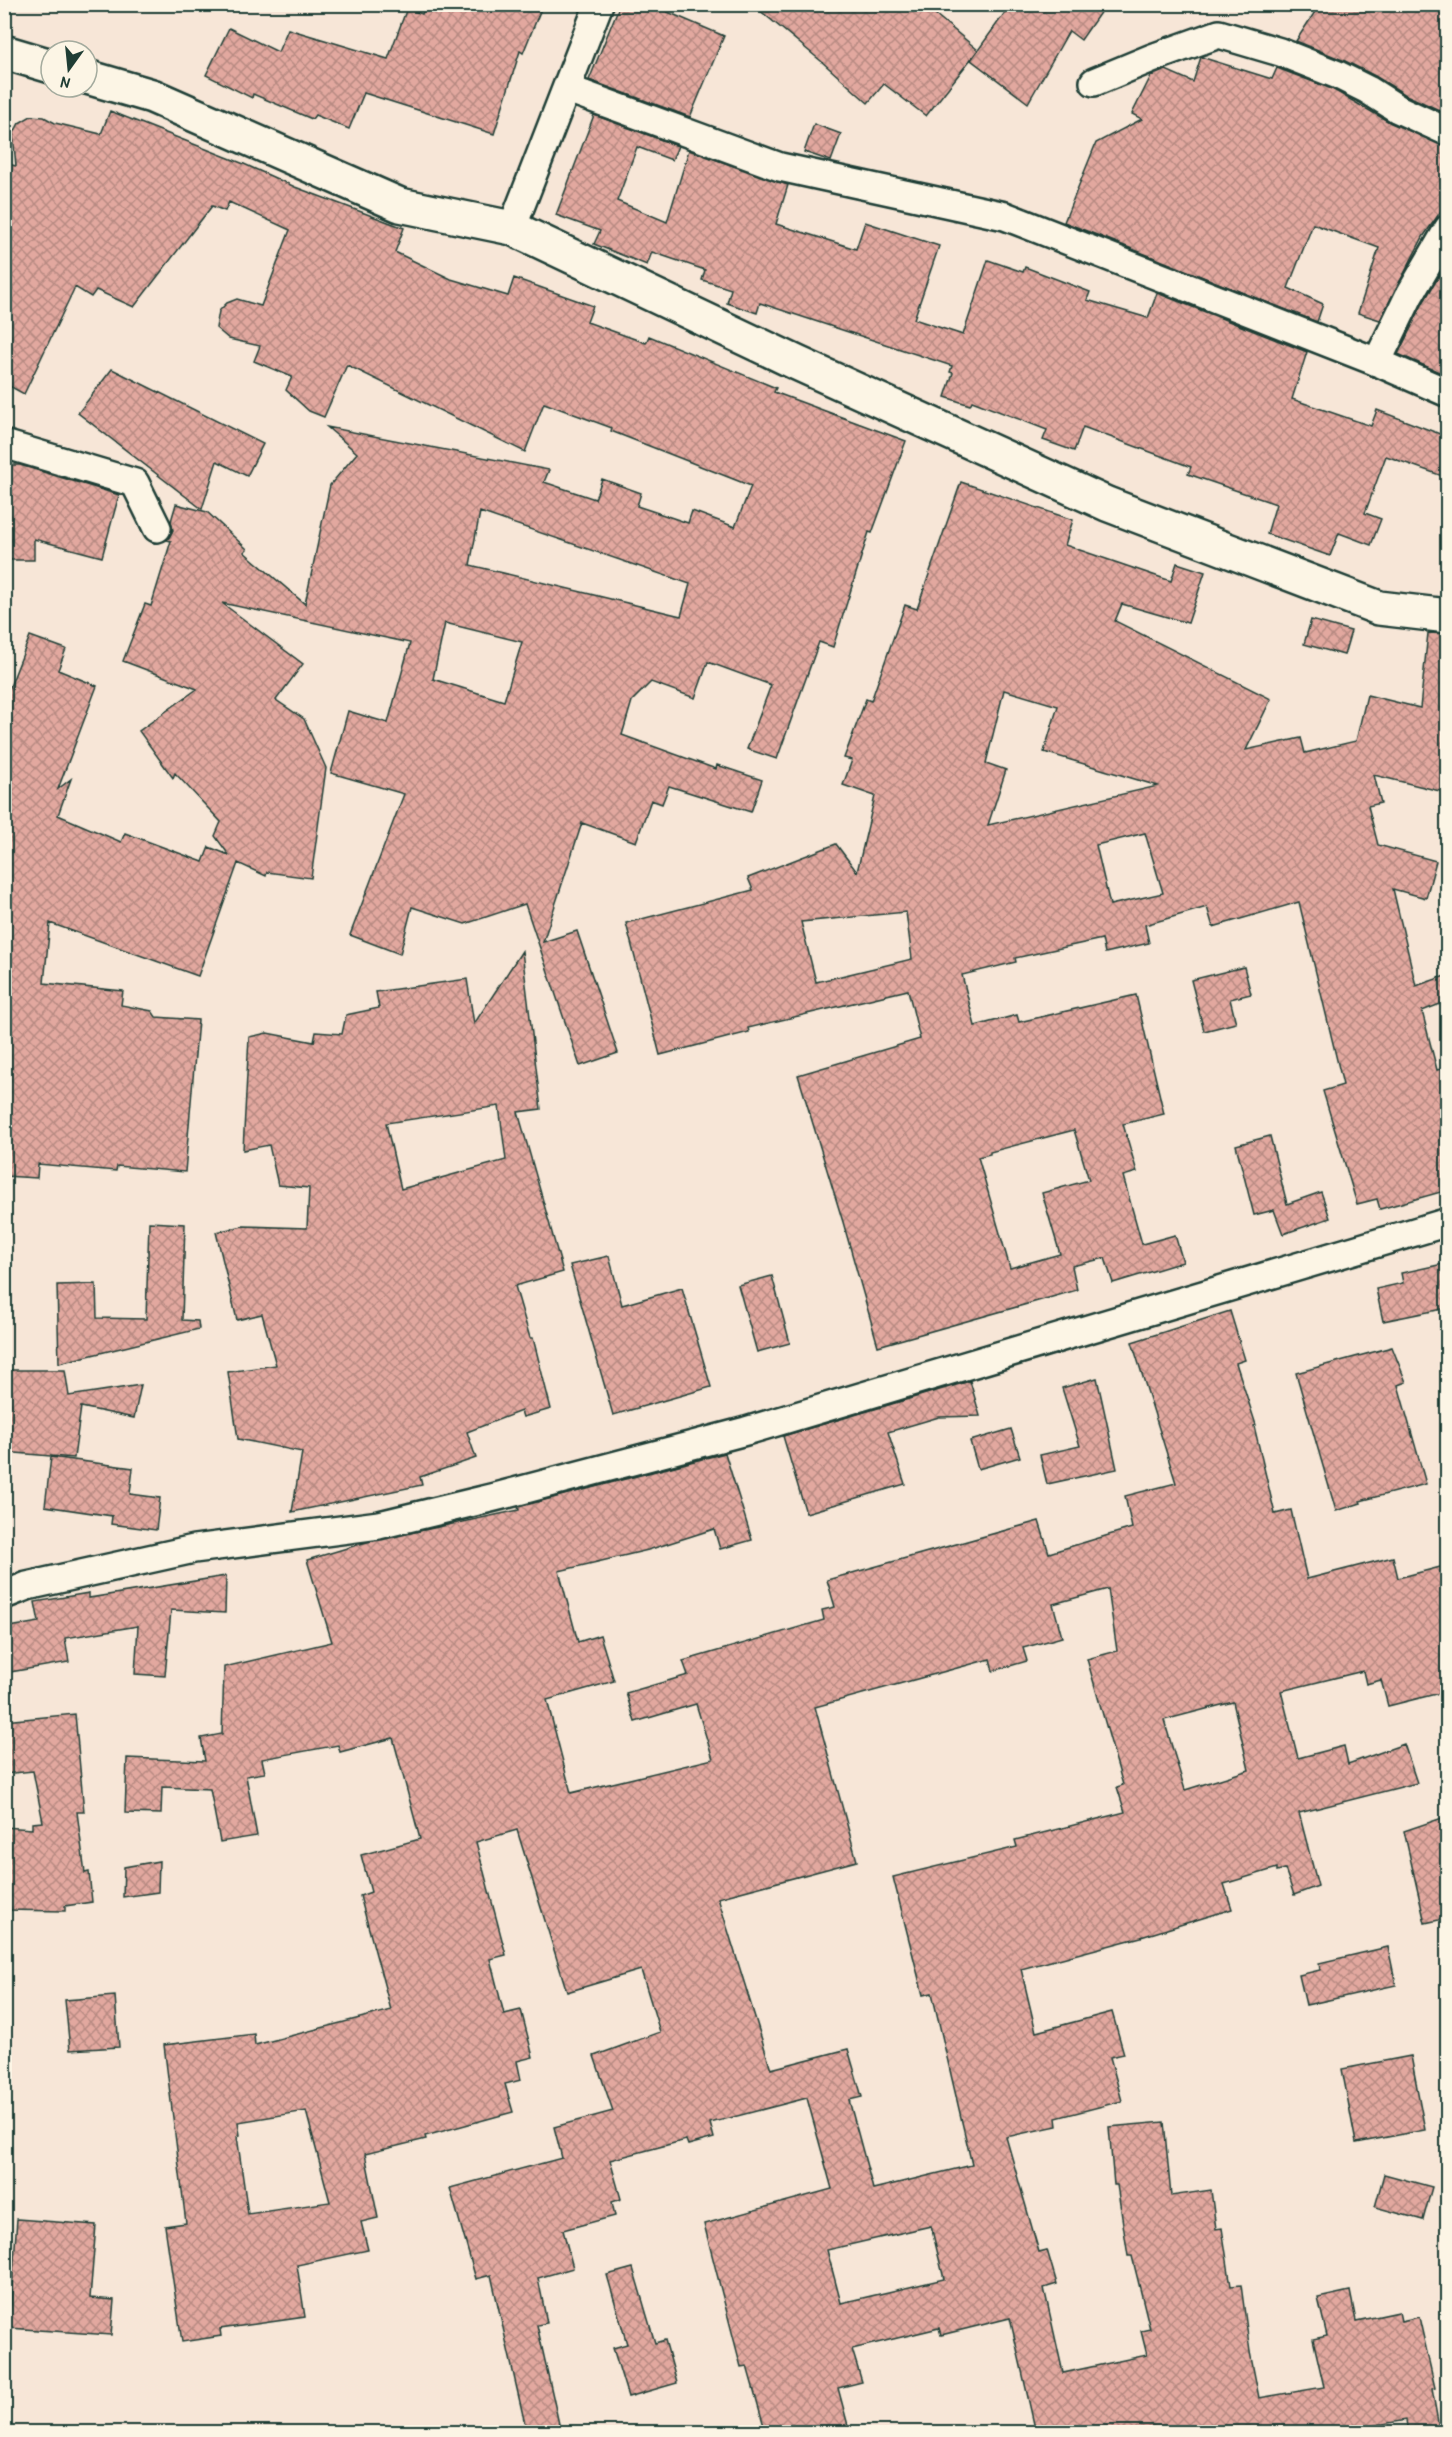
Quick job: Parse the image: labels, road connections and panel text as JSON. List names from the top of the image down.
{
  "north": "bottom"
}
